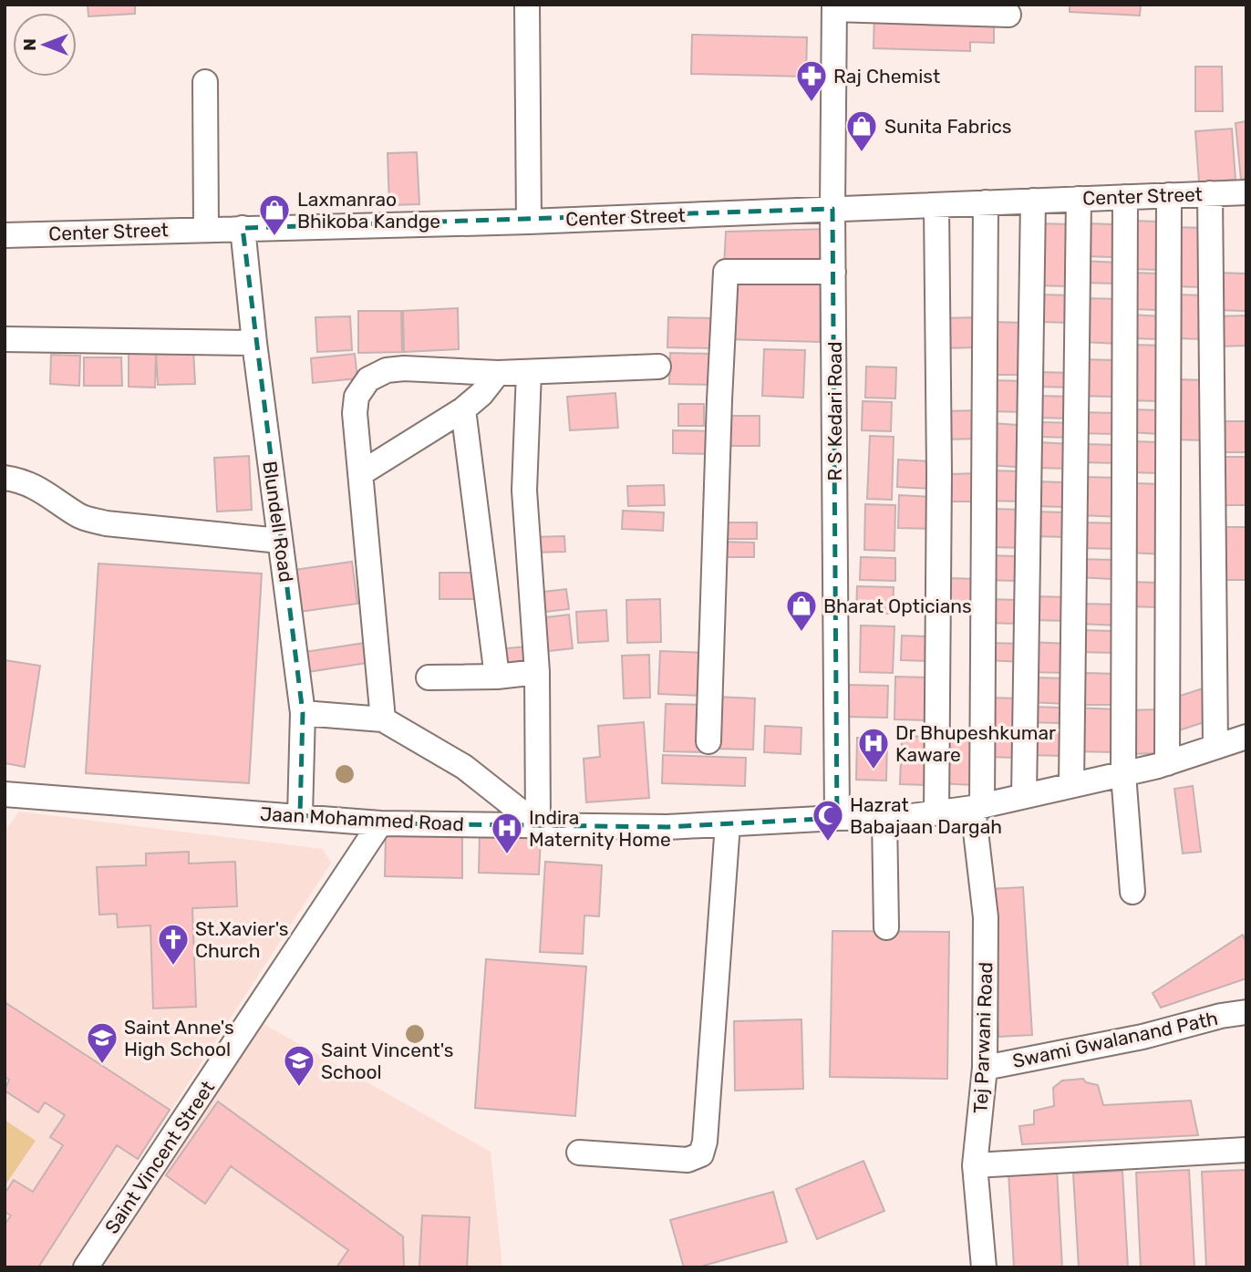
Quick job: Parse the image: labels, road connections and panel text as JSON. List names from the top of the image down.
{
  "streets": {
    "street": [
      "Center Street",
      "R S Kedari Road",
      "Blundell Road",
      "Jaan Mohammed Road",
      "Tej Parwani Road",
      "Swami Gwalanand Path",
      "Saint Vincent Street"
    ]
  },
  "crossings": [
    ["Center Street", "R S Kedari Road"],
    ["Center Street", "Blundell Road"],
    ["Center Street", "Tej Parwani Road"],
    ["R S Kedari Road", "Jaan Mohammed Road"],
    ["Blundell Road", "Jaan Mohammed Road"],
    ["Jaan Mohammed Road", "Tej Parwani Road"],
    ["Jaan Mohammed Road", "Saint Vincent Street"],
    ["Tej Parwani Road", "Swami Gwalanand Path"]
  ],
  "places": {
    "pharmacy": ["Raj Chemist"],
    "shop": ["Sunita Fabrics", "Laxmanrao Bhikoba Kandge", "Bharat Opticians"],
    "hospital": ["Dr Bhupeshkumar Kaware", "Indira Maternity Home"],
    "mosque": ["Hazrat Babajaan Dargah"],
    "church": ["St.Xavier's Church"],
    "school or university": ["Saint Anne's High School", "Saint Vincent's School"]
  },
  "north": "left"
}
